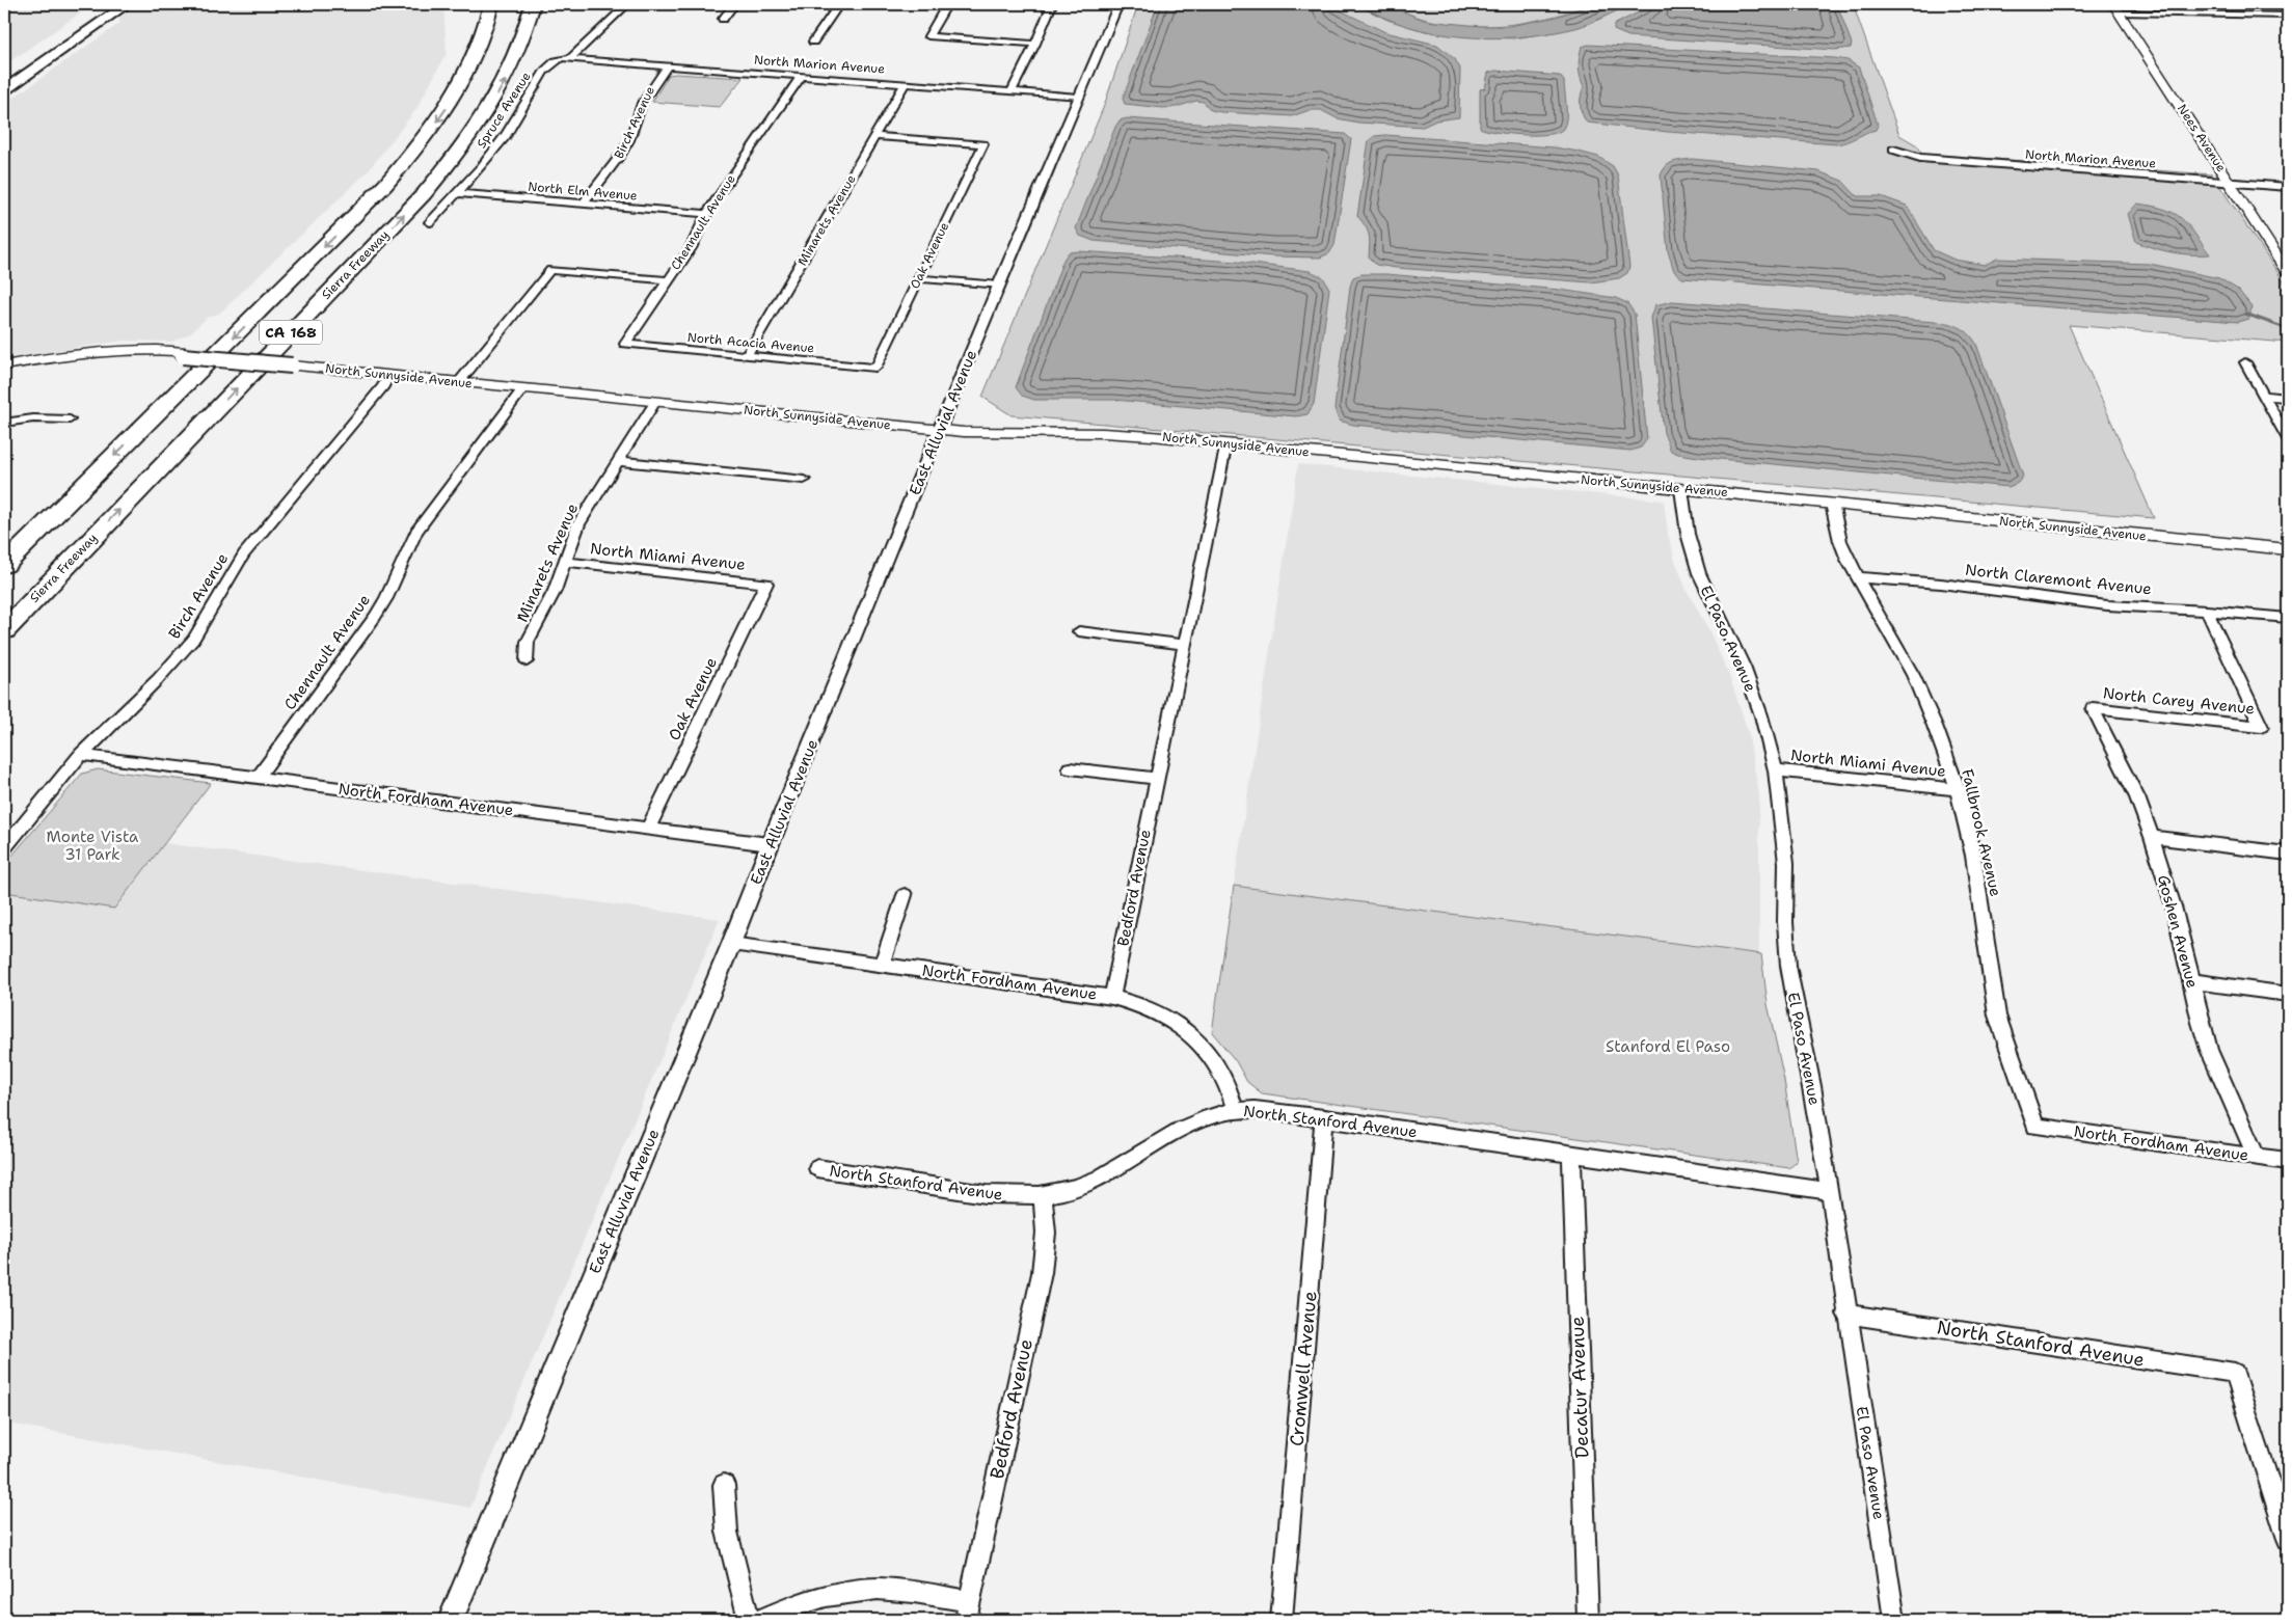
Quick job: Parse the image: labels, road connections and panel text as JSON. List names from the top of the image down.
{
  "streets": {
    "highway": ["Sierra Freeway", "CA 168"],
    "main road": ["Nees Avenue", "North Sunnyside Avenue"],
    "street": [
      "North Marion Avenue",
      "Spruce Avenue",
      "Birch Avenue",
      "North Elm Avenue",
      "Minarets Avenue",
      "Chennault Avenue",
      "Oak Avenue",
      "North Acacia Avenue",
      "East Alluvial Avenue",
      "North Miami Avenue",
      "North Claremont Avenue",
      "El Paso Avenue",
      "North Carey Avenue",
      "North Fordham Avenue",
      "Fallbrook Avenue",
      "Bedford Avenue",
      "Goshen Avenue",
      "North Stanford Avenue",
      "Cromwell Avenue",
      "Decatur Avenue"
    ]
  },
  "crossings": [
    ["North Marion Avenue", "Spruce Avenue"],
    ["North Marion Avenue", "Birch Avenue"],
    ["North Marion Avenue", "Nees Avenue"],
    ["North Marion Avenue", "Minarets Avenue"],
    ["North Marion Avenue", "Chennault Avenue"],
    ["North Marion Avenue", "East Alluvial Avenue"],
    ["Spruce Avenue", "North Elm Avenue"],
    ["Birch Avenue", "North Elm Avenue"],
    ["Birch Avenue", "North Sunnyside Avenue"],
    ["Birch Avenue", "North Fordham Avenue"],
    ["North Elm Avenue", "Chennault Avenue"],
    ["Minarets Avenue", "Oak Avenue"],
    ["Minarets Avenue", "North Acacia Avenue"],
    ["Minarets Avenue", "North Sunnyside Avenue"],
    ["Minarets Avenue", "North Miami Avenue"],
    ["Chennault Avenue", "North Acacia Avenue"],
    ["Chennault Avenue", "North Sunnyside Avenue"],
    ["Chennault Avenue", "North Fordham Avenue"],
    ["Oak Avenue", "North Acacia Avenue"],
    ["Oak Avenue", "North Miami Avenue"],
    ["Oak Avenue", "North Fordham Avenue"],
    ["North Sunnyside Avenue", "East Alluvial Avenue"],
    ["North Sunnyside Avenue", "El Paso Avenue"],
    ["North Sunnyside Avenue", "Fallbrook Avenue"],
    ["North Sunnyside Avenue", "Bedford Avenue"],
    ["East Alluvial Avenue", "North Fordham Avenue"],
    ["North Miami Avenue", "El Paso Avenue"],
    ["North Miami Avenue", "Fallbrook Avenue"],
    ["North Claremont Avenue", "North Carey Avenue"],
    ["North Claremont Avenue", "Fallbrook Avenue"],
    ["El Paso Avenue", "North Stanford Avenue"],
    ["North Carey Avenue", "Goshen Avenue"],
    ["North Fordham Avenue", "Fallbrook Avenue"],
    ["North Fordham Avenue", "Bedford Avenue"],
    ["North Fordham Avenue", "Goshen Avenue"],
    ["North Fordham Avenue", "North Stanford Avenue"],
    ["Bedford Avenue", "North Stanford Avenue"],
    ["North Stanford Avenue", "Cromwell Avenue"],
    ["North Stanford Avenue", "Decatur Avenue"]
  ],
  "parks": ["Monte Vista 31 Park", "Stanford El Paso"]
}
